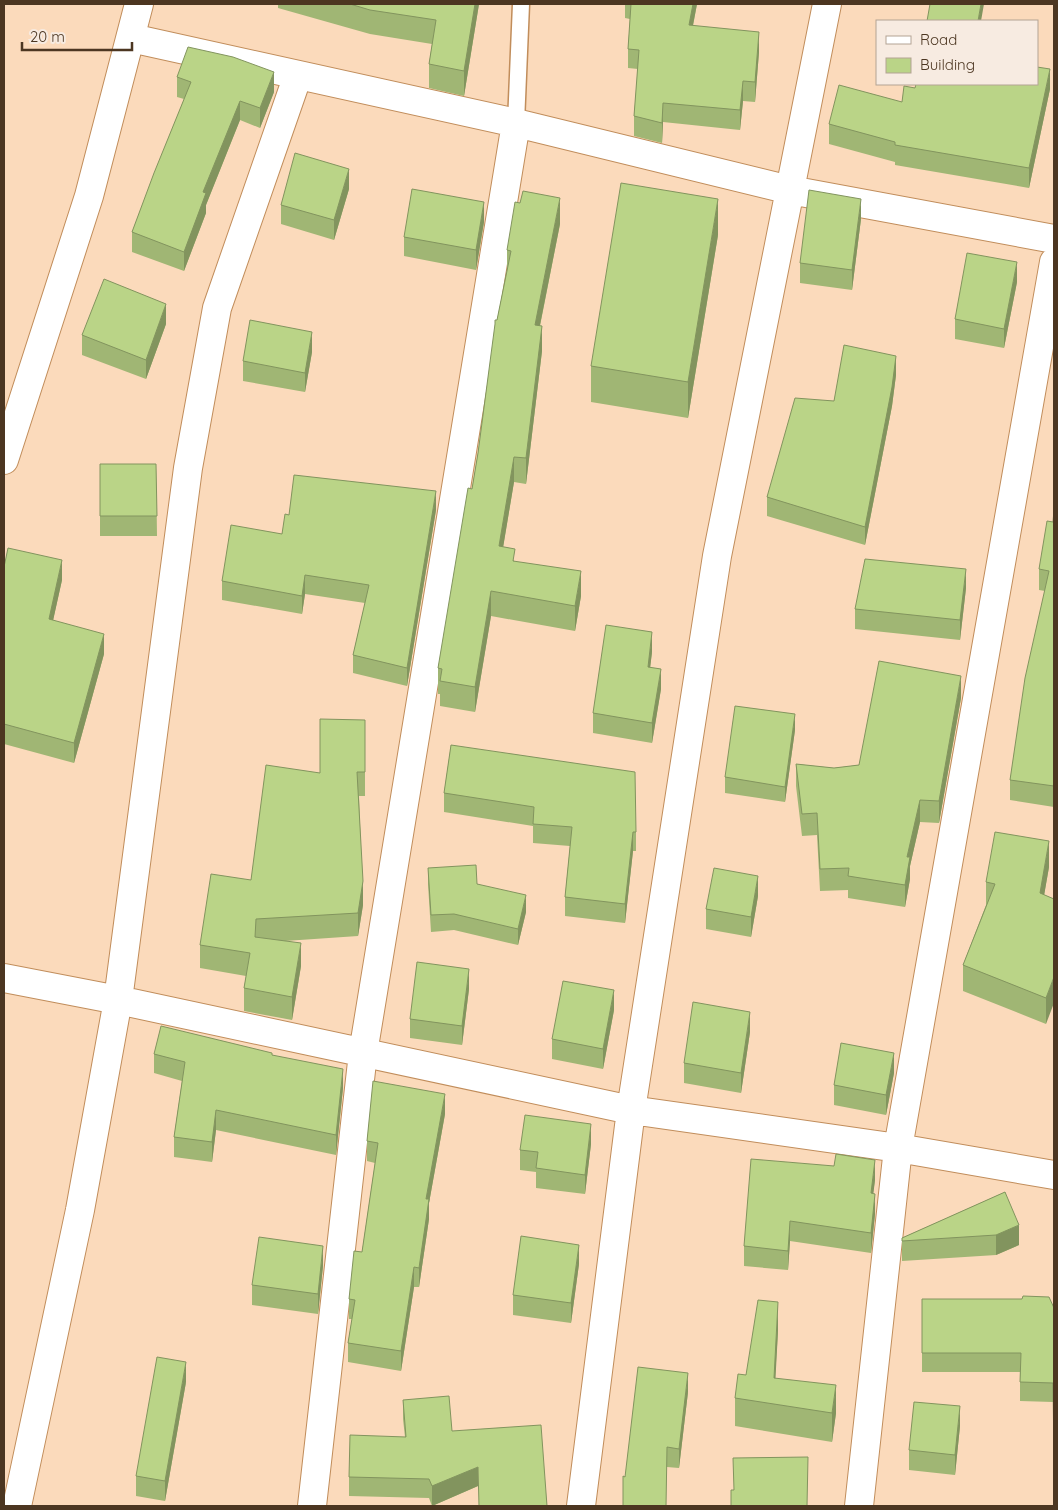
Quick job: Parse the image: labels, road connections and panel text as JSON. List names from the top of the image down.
{
  "legend": ["Road", "Building"],
  "scale_bar": "20 m"
}
